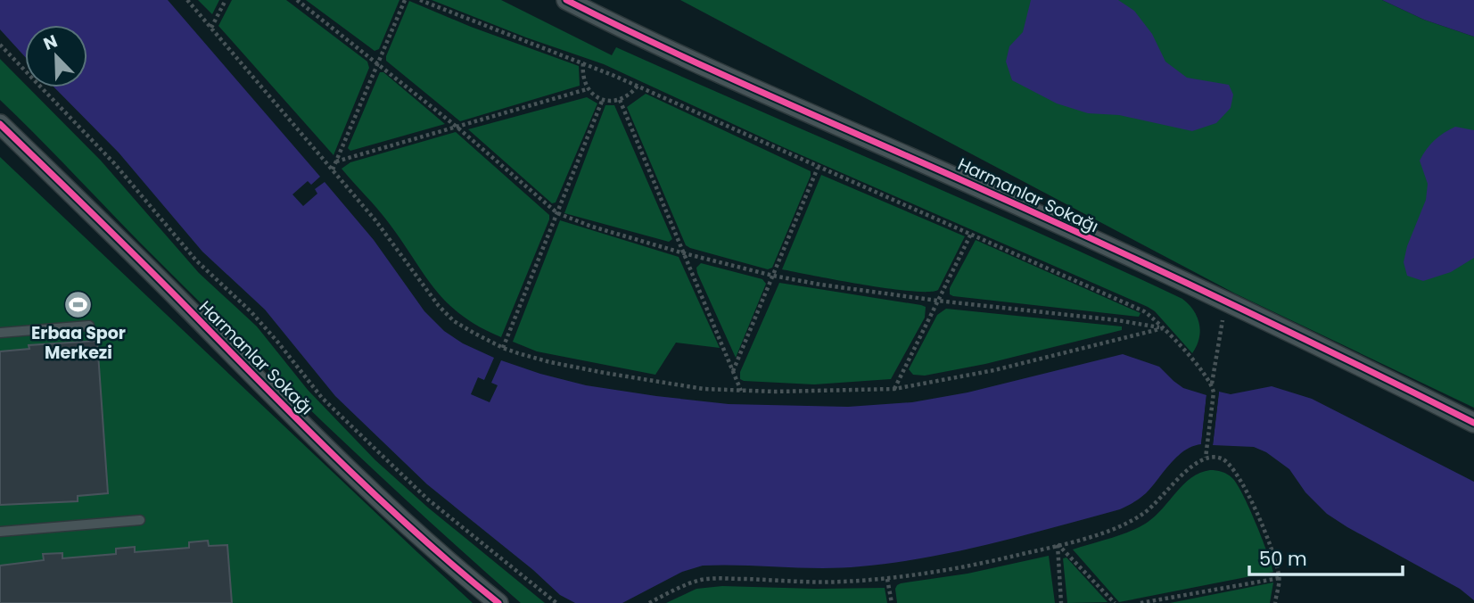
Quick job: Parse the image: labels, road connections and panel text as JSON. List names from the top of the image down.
{
  "streets": {
    "street": ["Harmanlar Sokağı"]
  },
  "places": {
    "sports": ["Erbaa Spor Merkezi"]
  },
  "scale_bar": "50 m",
  "north": "top left"
}
